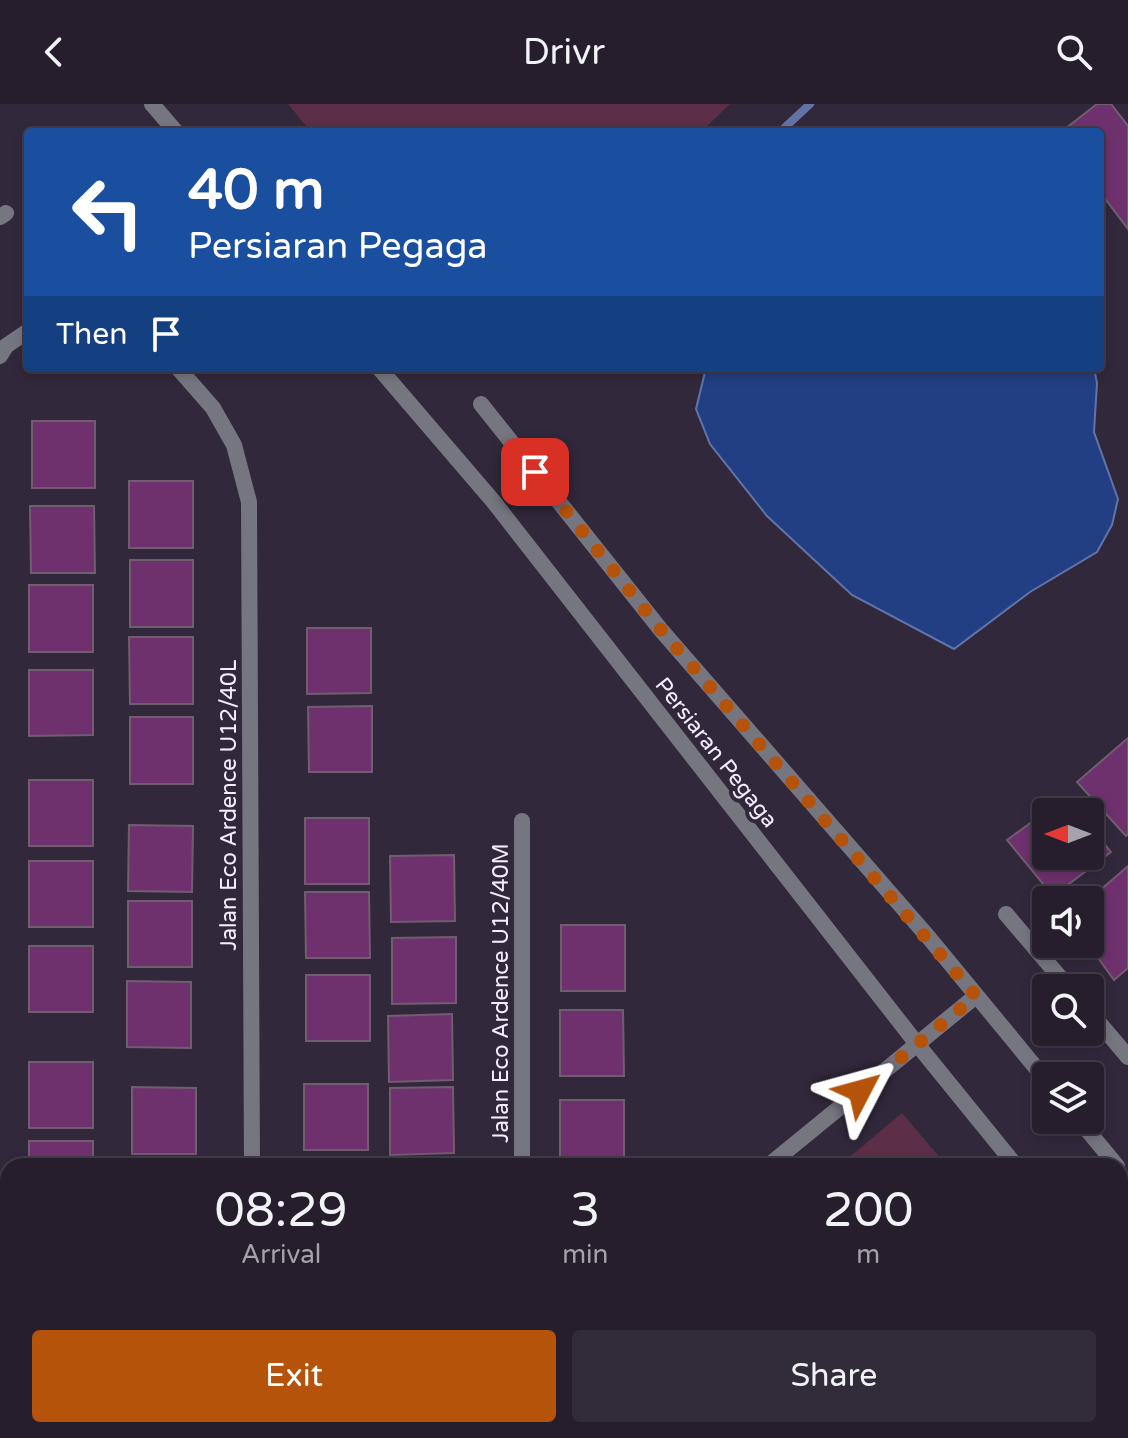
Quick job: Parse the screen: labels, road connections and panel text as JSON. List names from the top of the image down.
{
  "streets": {
    "street": ["Persiaran Pegaga", "Jalan Eco Ardence U12/40L", "Jalan Eco Ardence U12/40M"]
  },
  "north": "left",
  "page": {
    "header": "Drivr",
    "turn": ["40 m", "Persiaran Pegaga"],
    "then": "Then",
    "eta": [
      "08:29",
      "Arrival",
      "3",
      "min",
      "200",
      "m"
    ],
    "buttons": ["Exit", "Share"]
  }
}
